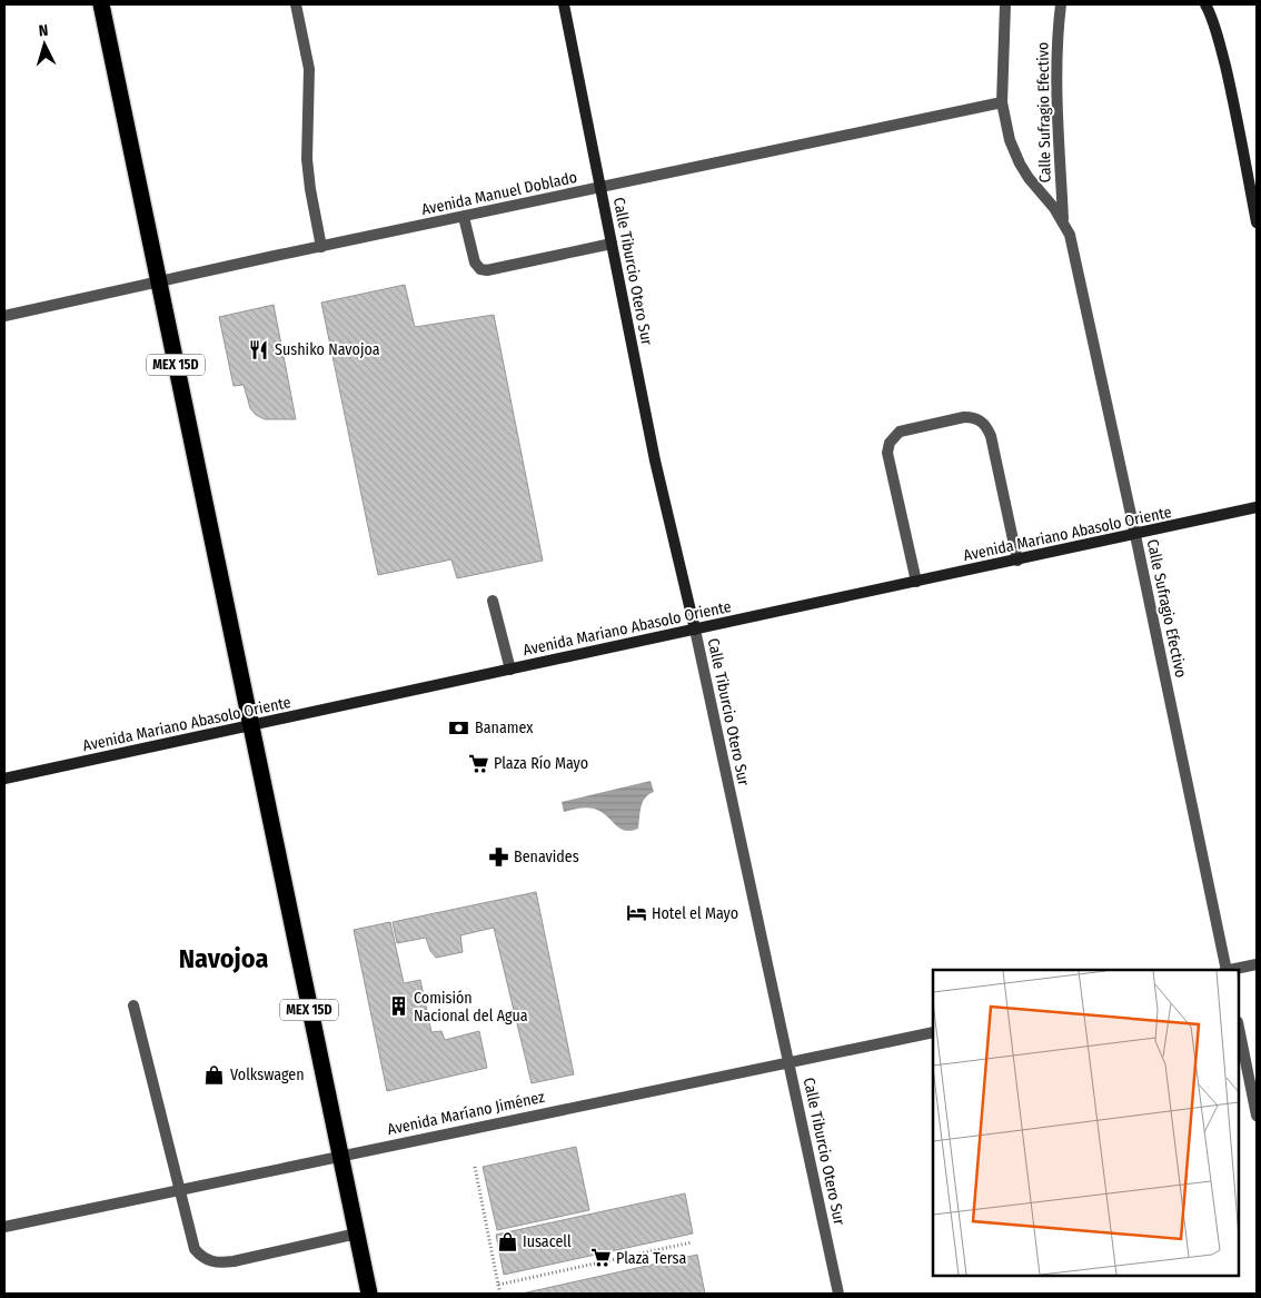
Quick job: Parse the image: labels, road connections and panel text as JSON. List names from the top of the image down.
{
  "streets": {
    "highway": ["MEX 15D"],
    "street": [
      "Calle Sufragio Efectivo",
      "Avenida Manuel Doblado",
      "Calle Tiburcio Otero Sur",
      "Avenida Mariano Abasolo Oriente",
      "Avenida Maríano Jiménez"
    ]
  },
  "crossings": [
    ["Calle Sufragio Efectivo", "Avenida Manuel Doblado"],
    ["Calle Sufragio Efectivo", "Avenida Mariano Abasolo Oriente"],
    ["Avenida Manuel Doblado", "Calle Tiburcio Otero Sur"],
    ["Avenida Manuel Doblado", "MEX 15D"],
    ["Calle Tiburcio Otero Sur", "Avenida Mariano Abasolo Oriente"],
    ["Calle Tiburcio Otero Sur", "Avenida Maríano Jiménez"],
    ["MEX 15D", "Avenida Mariano Abasolo Oriente"],
    ["MEX 15D", "Avenida Maríano Jiménez"]
  ],
  "districts": ["Navojoa"],
  "places": {
    "restaurant": ["Sushiko Navojoa"],
    "bank": ["Banamex"],
    "supermarket": ["Plaza Río Mayo", "Plaza Tersa"],
    "pharmacy": ["Benavides"],
    "hotel": ["Hotel el Mayo"],
    "building": ["Comisión Nacional del Agua"],
    "shop": ["Volkswagen", "Iusacell"]
  },
  "north": "top"
}
